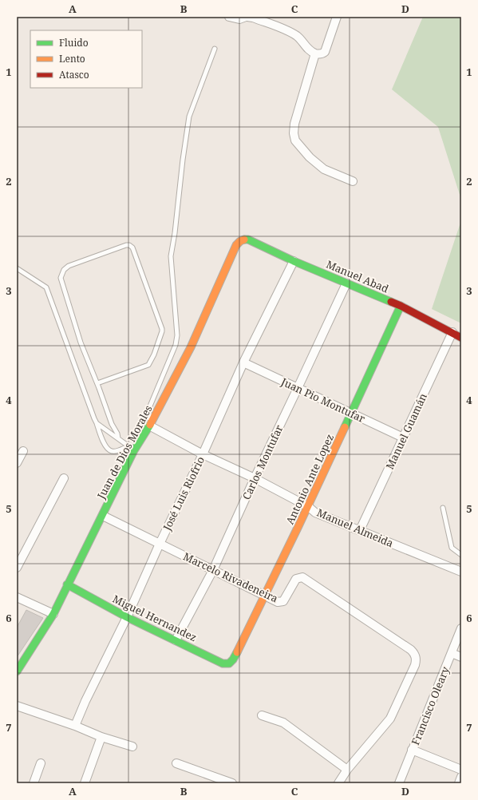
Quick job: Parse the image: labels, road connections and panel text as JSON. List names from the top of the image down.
{
  "streets": {
    "street": [
      "Manuel Abad",
      "Juan Pio Montufar",
      "Manuel Guamán",
      "Juan de Dios Morales",
      "Carlos Montufar",
      "Antonio Ante Lopez",
      "José Luis Riofrio",
      "Manuel Almeida",
      "Marcelo Rivadeneira",
      "Miguel Hernandez",
      "Francisco Oleary"
    ]
  },
  "crossings": [
    ["Manuel Abad", "Manuel Guamán"],
    ["Manuel Abad", "Juan de Dios Morales"],
    ["Manuel Abad", "Carlos Montufar"],
    ["Manuel Abad", "Antonio Ante Lopez"],
    ["Manuel Abad", "José Luis Riofrio"],
    ["Juan Pio Montufar", "Manuel Guamán"],
    ["Juan Pio Montufar", "Carlos Montufar"],
    ["Juan Pio Montufar", "Antonio Ante Lopez"],
    ["Juan Pio Montufar", "José Luis Riofrio"],
    ["Manuel Guamán", "Manuel Almeida"],
    ["Juan de Dios Morales", "Manuel Almeida"],
    ["Juan de Dios Morales", "Marcelo Rivadeneira"],
    ["Juan de Dios Morales", "Miguel Hernandez"],
    ["Carlos Montufar", "Manuel Almeida"],
    ["Carlos Montufar", "Marcelo Rivadeneira"],
    ["Carlos Montufar", "Miguel Hernandez"],
    ["Antonio Ante Lopez", "Manuel Almeida"],
    ["Antonio Ante Lopez", "Marcelo Rivadeneira"],
    ["Antonio Ante Lopez", "Miguel Hernandez"],
    ["José Luis Riofrio", "Manuel Almeida"],
    ["José Luis Riofrio", "Marcelo Rivadeneira"],
    ["José Luis Riofrio", "Miguel Hernandez"]
  ],
  "legend": ["Fluido", "Lento", "Atasco"],
  "grid": {
    "columns": [
      "A",
      "B",
      "C",
      "D"
    ],
    "rows": [
      "1",
      "2",
      "3",
      "4",
      "5",
      "6",
      "7"
    ]
  }
}
